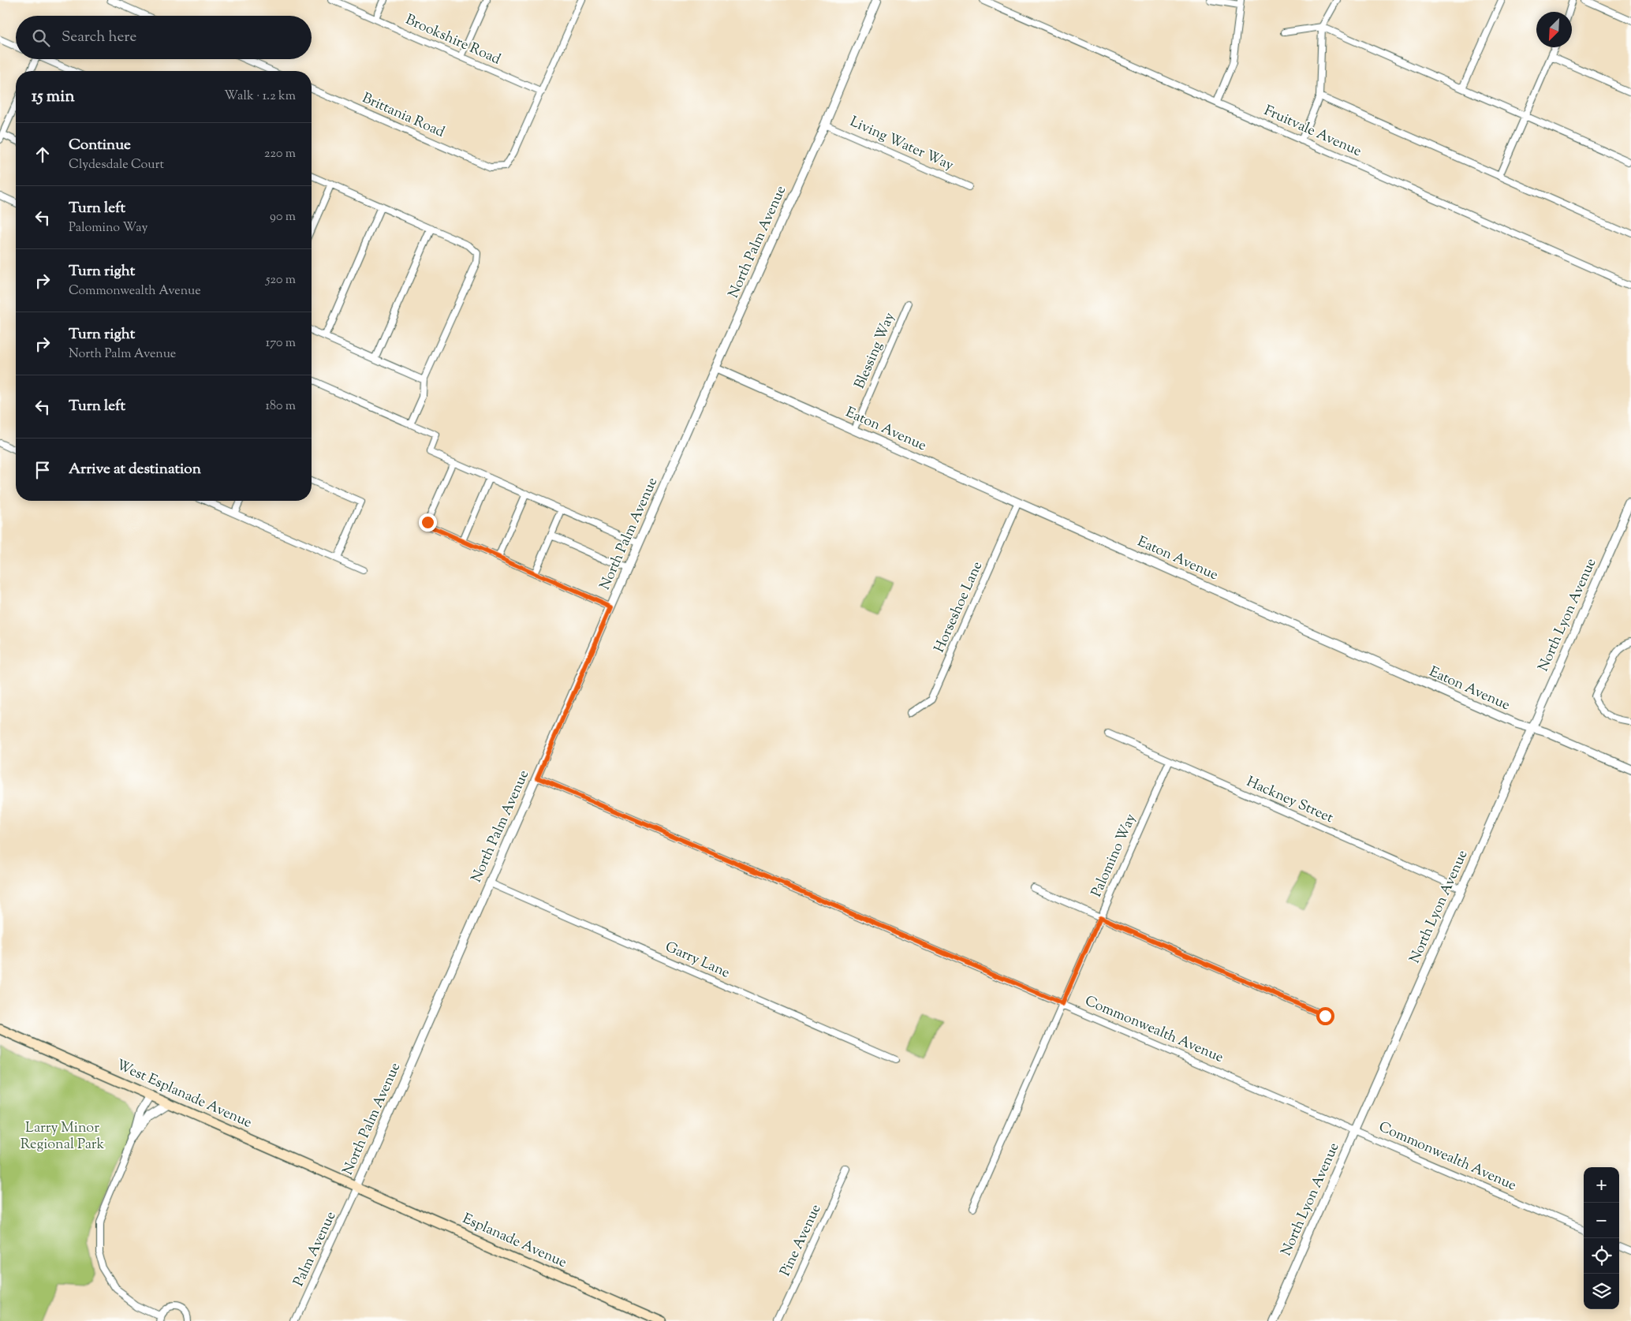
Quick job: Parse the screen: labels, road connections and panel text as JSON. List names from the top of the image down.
{
  "streets": {
    "main road": ["West Esplanade Avenue", "Esplanade Avenue"],
    "street": [
      "Brookshire Road",
      "Brittania Road",
      "Fruitvale Avenue",
      "Living Water Way",
      "North Palm Avenue",
      "Blessing Way",
      "Eaton Avenue",
      "Horseshoe Lane",
      "North Lyon Avenue",
      "Hackney Street",
      "Palomino Way",
      "Garry Lane",
      "Commonwealth Avenue",
      "Pine Avenue",
      "Palm Avenue"
    ]
  },
  "crossings": [
    ["Brookshire Road", "Brittania Road"],
    ["Living Water Way", "North Palm Avenue"],
    ["North Palm Avenue", "Eaton Avenue"],
    ["North Palm Avenue", "Garry Lane"],
    ["North Palm Avenue", "Commonwealth Avenue"],
    ["North Palm Avenue", "West Esplanade Avenue"],
    ["North Palm Avenue", "Esplanade Avenue"],
    ["North Palm Avenue", "Palm Avenue"],
    ["Blessing Way", "Eaton Avenue"],
    ["Eaton Avenue", "Horseshoe Lane"],
    ["Eaton Avenue", "North Lyon Avenue"],
    ["North Lyon Avenue", "Hackney Street"],
    ["North Lyon Avenue", "Commonwealth Avenue"],
    ["Hackney Street", "Palomino Way"],
    ["Palomino Way", "Commonwealth Avenue"],
    ["West Esplanade Avenue", "Esplanade Avenue"],
    ["West Esplanade Avenue", "Palm Avenue"],
    ["Esplanade Avenue", "Palm Avenue"]
  ],
  "parks": ["Larry Minor Regional Park"],
  "north": "bottom left",
  "page": {
    "search": "Search here",
    "heading": ["15 min", "Walk · 1.2 km"],
    "list": [
      ["Continue", "Clydesdale Court", "220 m"],
      ["Turn left", "Palomino Way", "90 m"],
      ["Turn right", "Commonwealth Avenue", "520 m"],
      ["Turn right", "North Palm Avenue", "170 m"],
      ["Turn left", "180 m"],
      "Arrive at destination"
    ],
    "map_buttons": ["+", "−"]
  }
}
